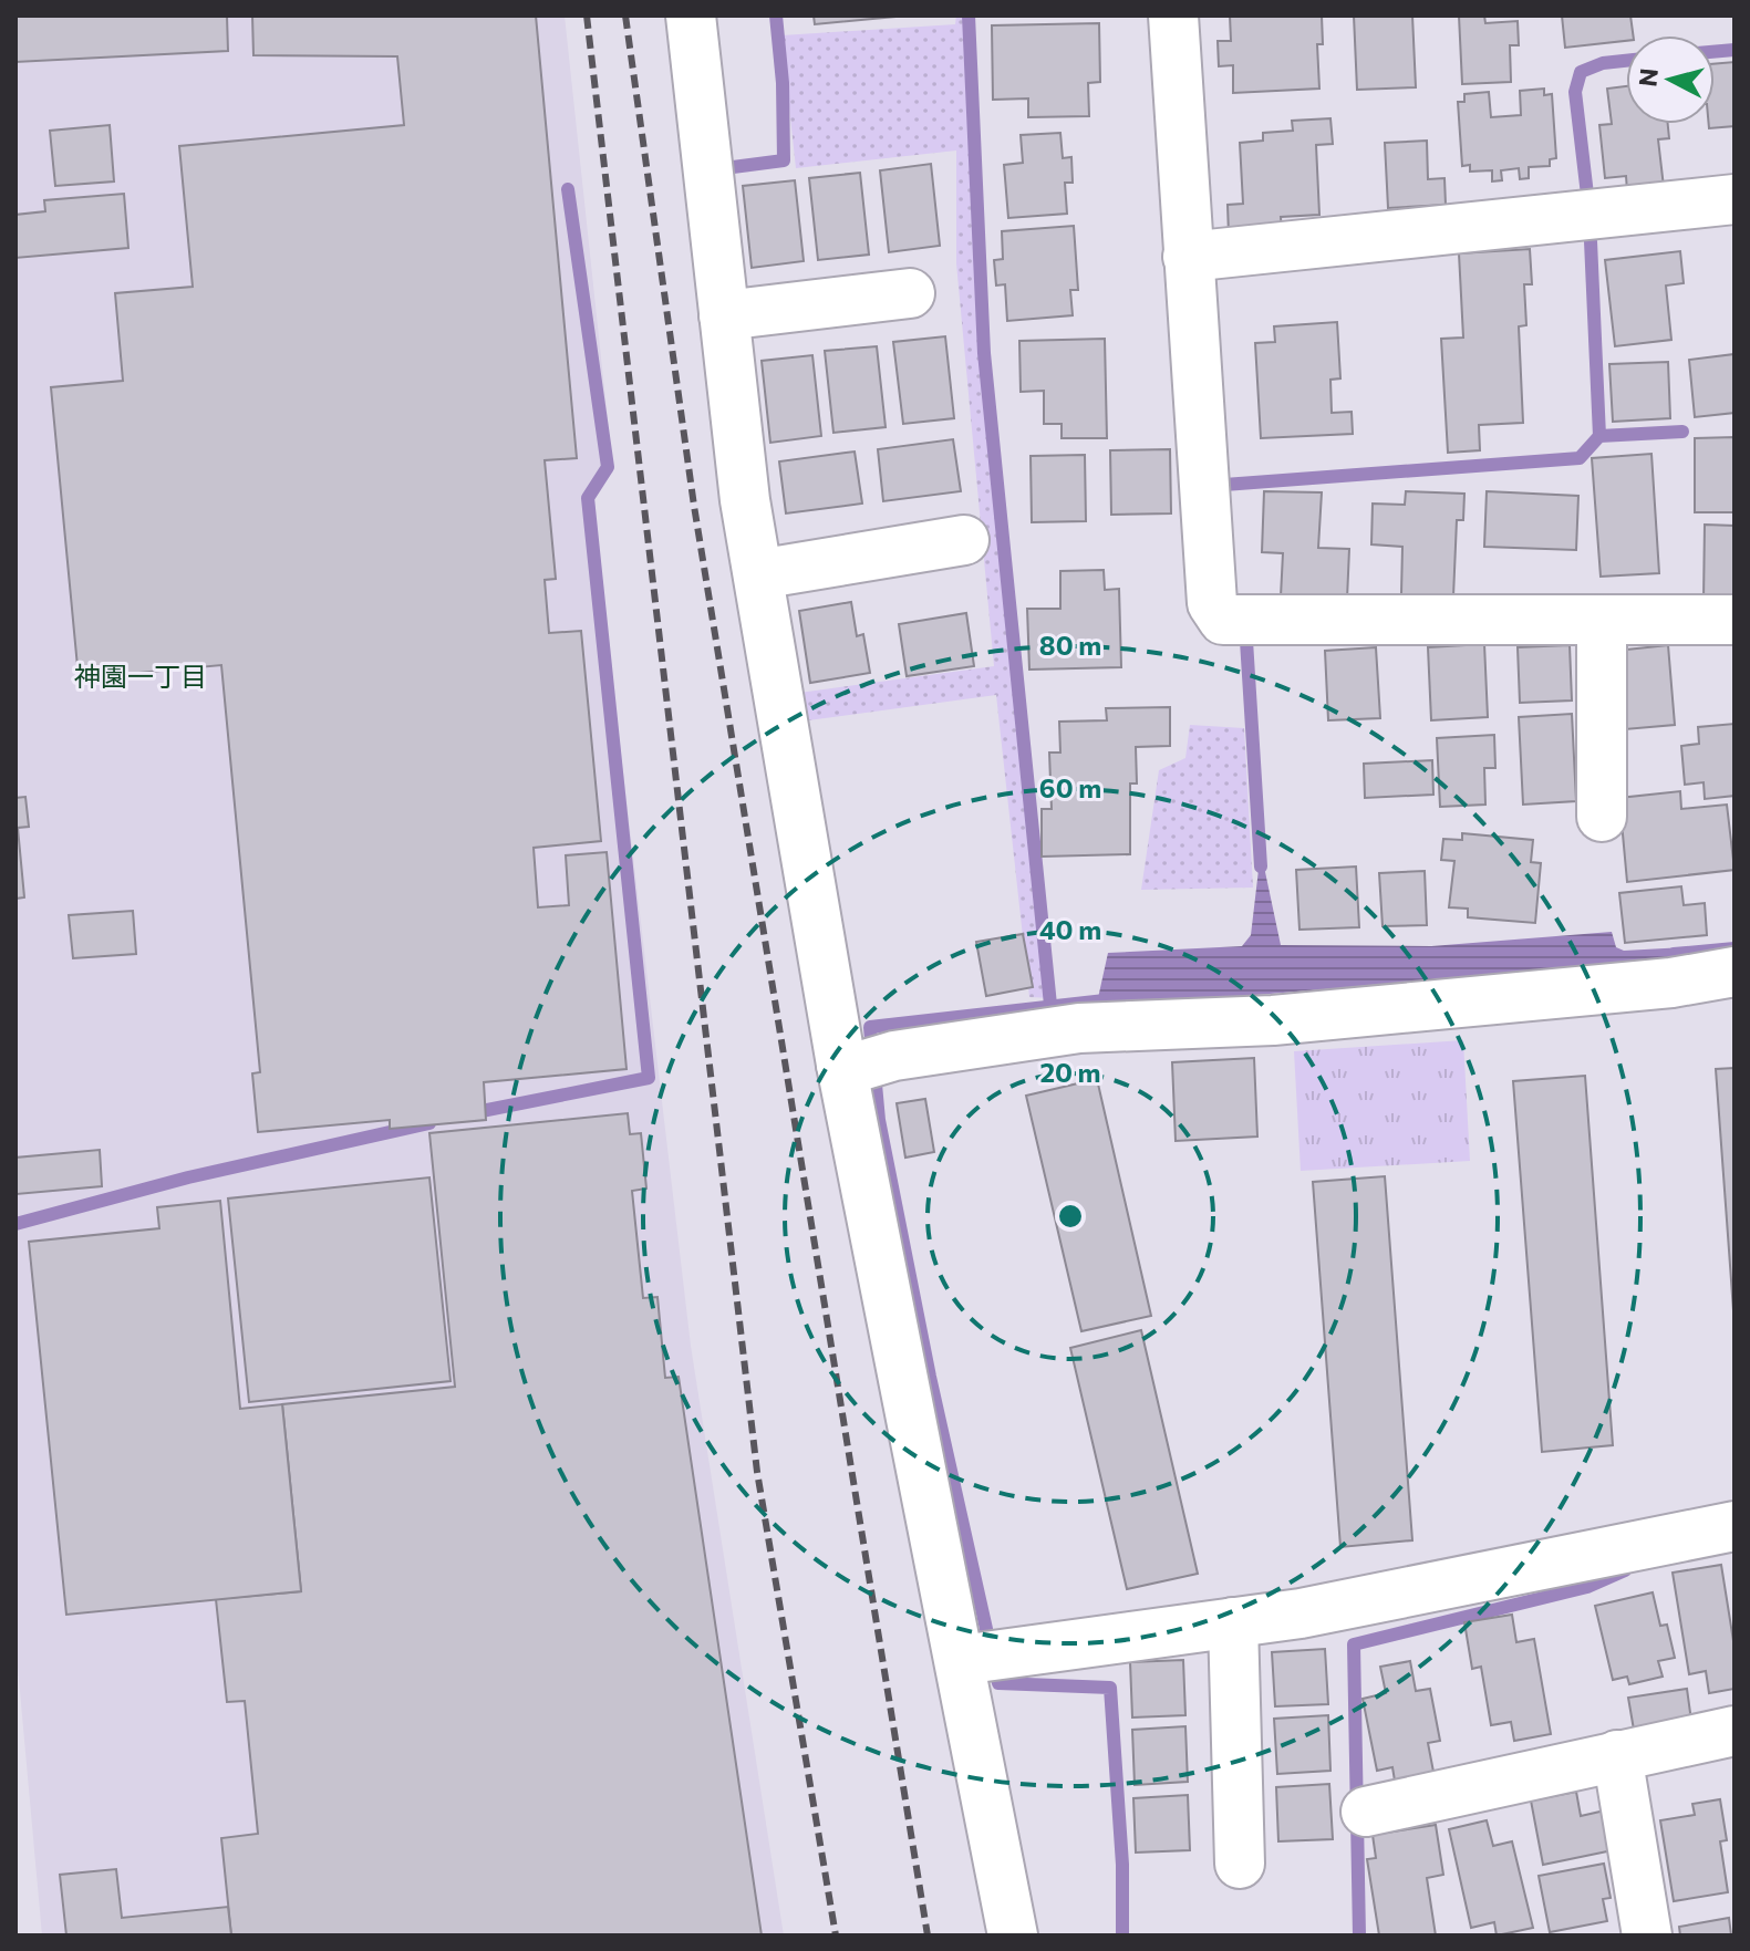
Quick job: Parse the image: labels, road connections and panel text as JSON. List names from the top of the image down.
{
  "districts": ["神園一丁目"],
  "north": "left",
  "rings": [
    "80 m",
    "60 m",
    "40 m",
    "20 m"
  ]
}
